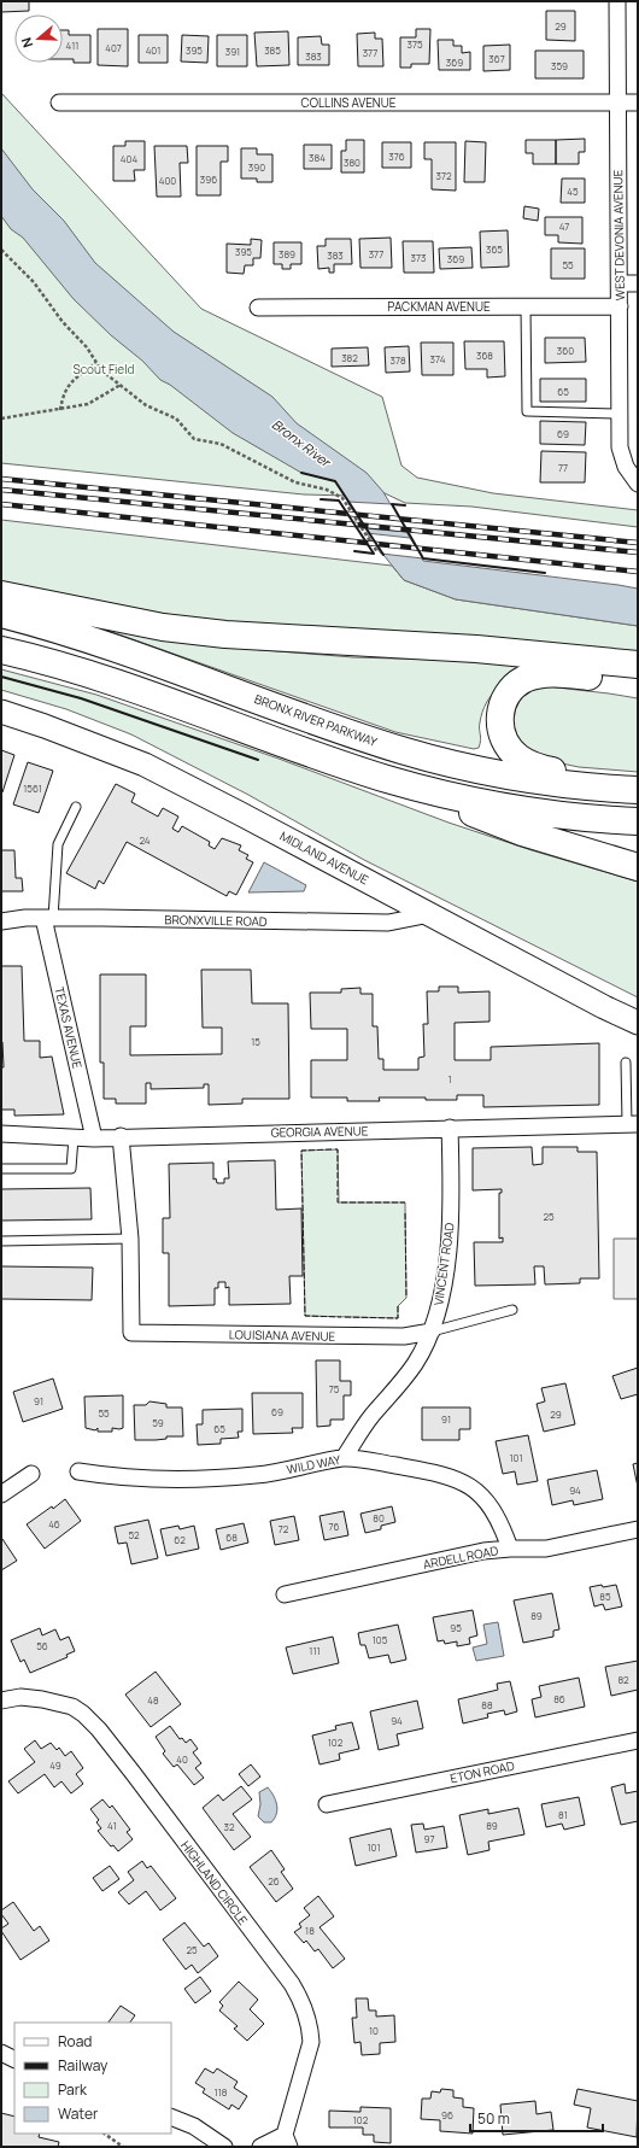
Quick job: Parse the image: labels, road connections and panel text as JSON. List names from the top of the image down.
{
  "streets": {
    "highway": ["BRONX RIVER PARKWAY"],
    "street": [
      "COLLINS AVENUE",
      "WEST DEVONIA AVENUE",
      "PACKMAN AVENUE",
      "MIDLAND AVENUE",
      "BRONXVILLE ROAD",
      "TEXAS AVENUE",
      "GEORGIA AVENUE",
      "VINCENT ROAD",
      "LOUISIANA AVENUE",
      "WILD WAY",
      "ARDELL ROAD",
      "ETON ROAD",
      "HIGHLAND CIRCLE"
    ]
  },
  "crossings": [
    ["COLLINS AVENUE", "WEST DEVONIA AVENUE"],
    ["WEST DEVONIA AVENUE", "PACKMAN AVENUE"],
    ["MIDLAND AVENUE", "BRONXVILLE ROAD"],
    ["BRONXVILLE ROAD", "TEXAS AVENUE"],
    ["TEXAS AVENUE", "GEORGIA AVENUE"],
    ["GEORGIA AVENUE", "VINCENT ROAD"],
    ["VINCENT ROAD", "LOUISIANA AVENUE"],
    ["VINCENT ROAD", "WILD WAY"],
    ["WILD WAY", "ARDELL ROAD"]
  ],
  "water": ["Bronx River"],
  "parks": ["Scout Field"],
  "house_numbers": [
    "29",
    "375",
    "411",
    "407",
    "401",
    "395",
    "385",
    "391",
    "377",
    "383",
    "367",
    "369",
    "359",
    "376",
    "384",
    "404",
    "380",
    "390",
    "372",
    "396",
    "400",
    "45",
    "47",
    "365",
    "395",
    "389",
    "377",
    "383",
    "373",
    "369",
    "55",
    "360",
    "368",
    "382",
    "374",
    "378",
    "65",
    "69",
    "77",
    "1561",
    "24",
    "15",
    "1",
    "25",
    "75",
    "91",
    "69",
    "55",
    "29",
    "91",
    "59",
    "65",
    "101",
    "94",
    "80",
    "46",
    "76",
    "72",
    "52",
    "68",
    "62",
    "85",
    "89",
    "95",
    "105",
    "56",
    "111",
    "82",
    "86",
    "48",
    "88",
    "94",
    "102",
    "40",
    "49",
    "81",
    "41",
    "89",
    "32",
    "97",
    "101",
    "26",
    "18",
    "25",
    "10",
    "118",
    "96",
    "102"
  ],
  "legend": [
    "Road",
    "Railway",
    "Park",
    "Water"
  ],
  "scale_bar": "50 m",
  "north": "left"
}
